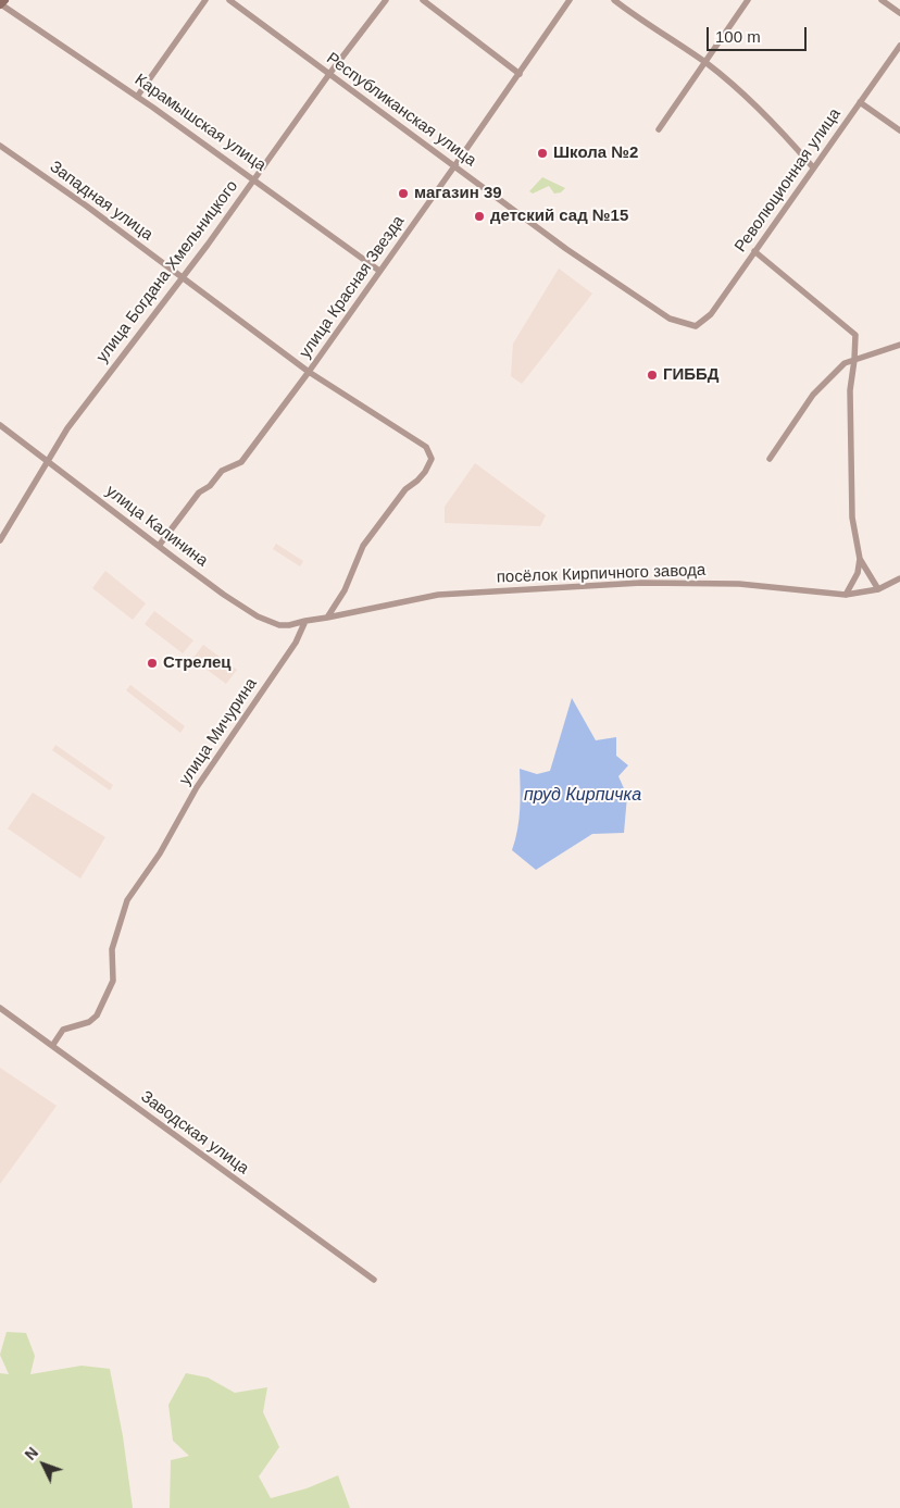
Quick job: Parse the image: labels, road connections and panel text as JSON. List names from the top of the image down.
{
  "streets": {
    "street": [
      "Республиканская улица",
      "Карамышская улица",
      "Революционная улица",
      "Западная улица",
      "улица Богдана Хмельницкого",
      "улица Красная Звезда",
      "улица Калинина",
      "посёлок Кирпичного завода",
      "улица Мичурина",
      "Заводская улица"
    ]
  },
  "crossings": [
    ["Республиканская улица", "Революционная улица"],
    ["Республиканская улица", "улица Богдана Хмельницкого"],
    ["Республиканская улица", "улица Красная Звезда"],
    ["Карамышская улица", "улица Богдана Хмельницкого"],
    ["Карамышская улица", "улица Красная Звезда"],
    ["Западная улица", "улица Богдана Хмельницкого"],
    ["Западная улица", "улица Красная Звезда"],
    ["Западная улица", "посёлок Кирпичного завода"],
    ["улица Богдана Хмельницкого", "улица Калинина"],
    ["улица Красная Звезда", "улица Калинина"],
    ["улица Калинина", "улица Мичурина"],
    ["улица Мичурина", "Заводская улица"]
  ],
  "water": ["пруд Кирпичка"],
  "places": [
    "Школа №2",
    "магазин 39",
    "детский сад №15",
    "ГИББД",
    "Стрелец"
  ],
  "scale_bar": "100 m",
  "north": "top left"
}
